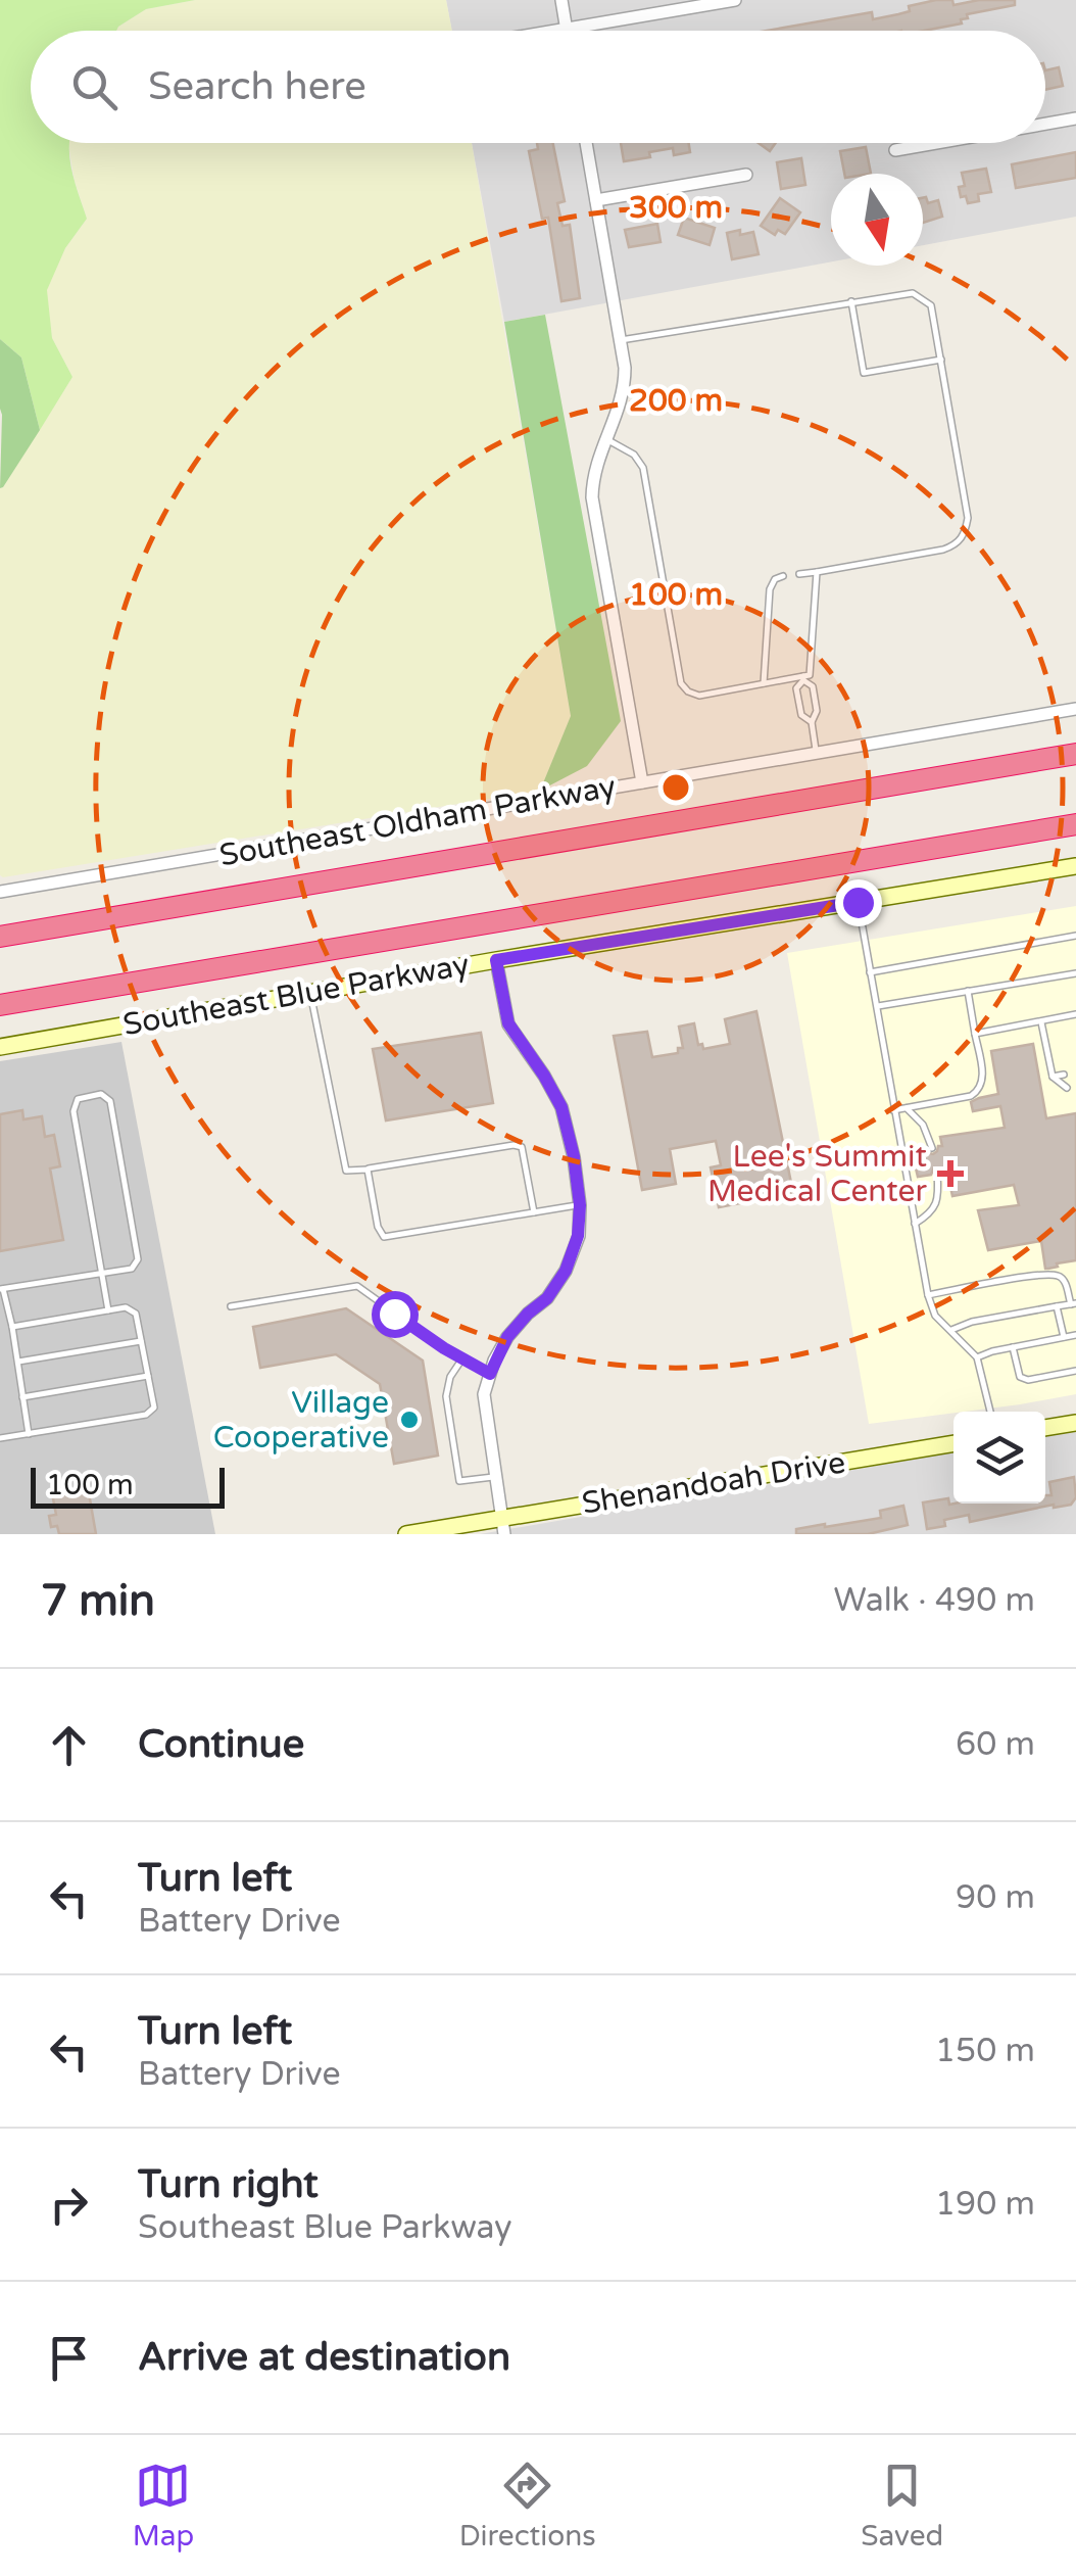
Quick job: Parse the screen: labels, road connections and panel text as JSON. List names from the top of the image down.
{
  "streets": {
    "street": ["Southeast Oldham Parkway", "Southeast Blue Parkway", "Shenandoah Drive"]
  },
  "places": {
    "health": ["Lee's Summit Medical Center"],
    "other": ["Village Cooperative"]
  },
  "scale_bar": "100 m",
  "north": "bottom",
  "page": {
    "search": "Search here",
    "scale": "100 m",
    "heading": ["7 min", "Walk · 490 m"],
    "list": [
      ["Continue", "60 m"],
      ["Turn left", "Battery Drive", "90 m"],
      ["Turn left", "Battery Drive", "150 m"],
      ["Turn right", "Southeast Blue Parkway", "190 m"],
      "Arrive at destination"
    ],
    "nav": ["Map", "Directions", "Saved"]
  },
  "rings": ["300 m", "200 m", "100 m"]
}
